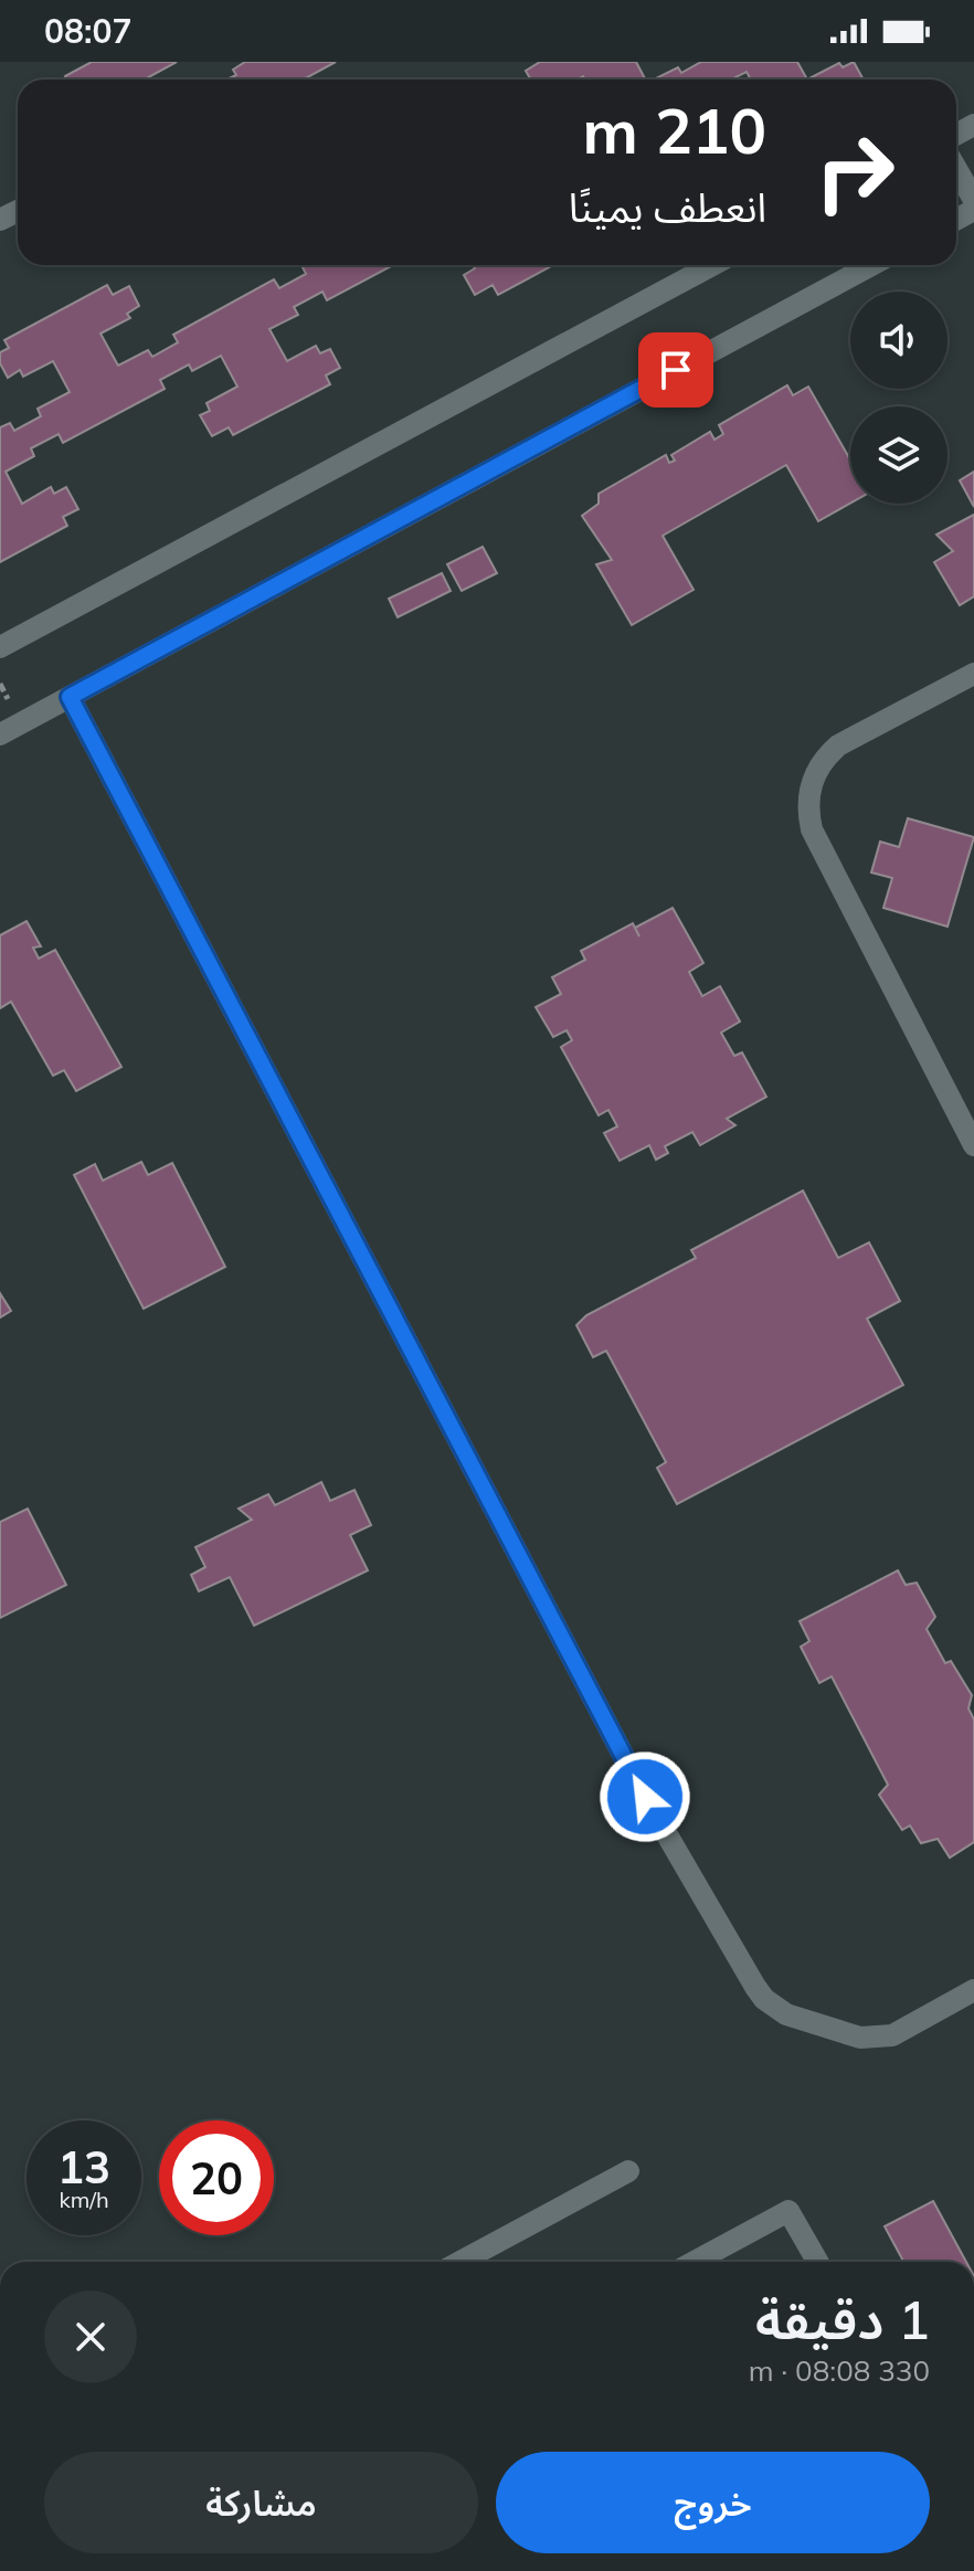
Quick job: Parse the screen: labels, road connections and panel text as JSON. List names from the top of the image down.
{
  "page": {
    "status": "08:07",
    "turn": ["210 m", "انعطف يمينًا"],
    "speed": "13 km/h",
    "limit": "20",
    "heading": ["1 دقيقة", "330 m · 08:08"],
    "buttons": ["خروج", "مشاركة"]
  }
}
